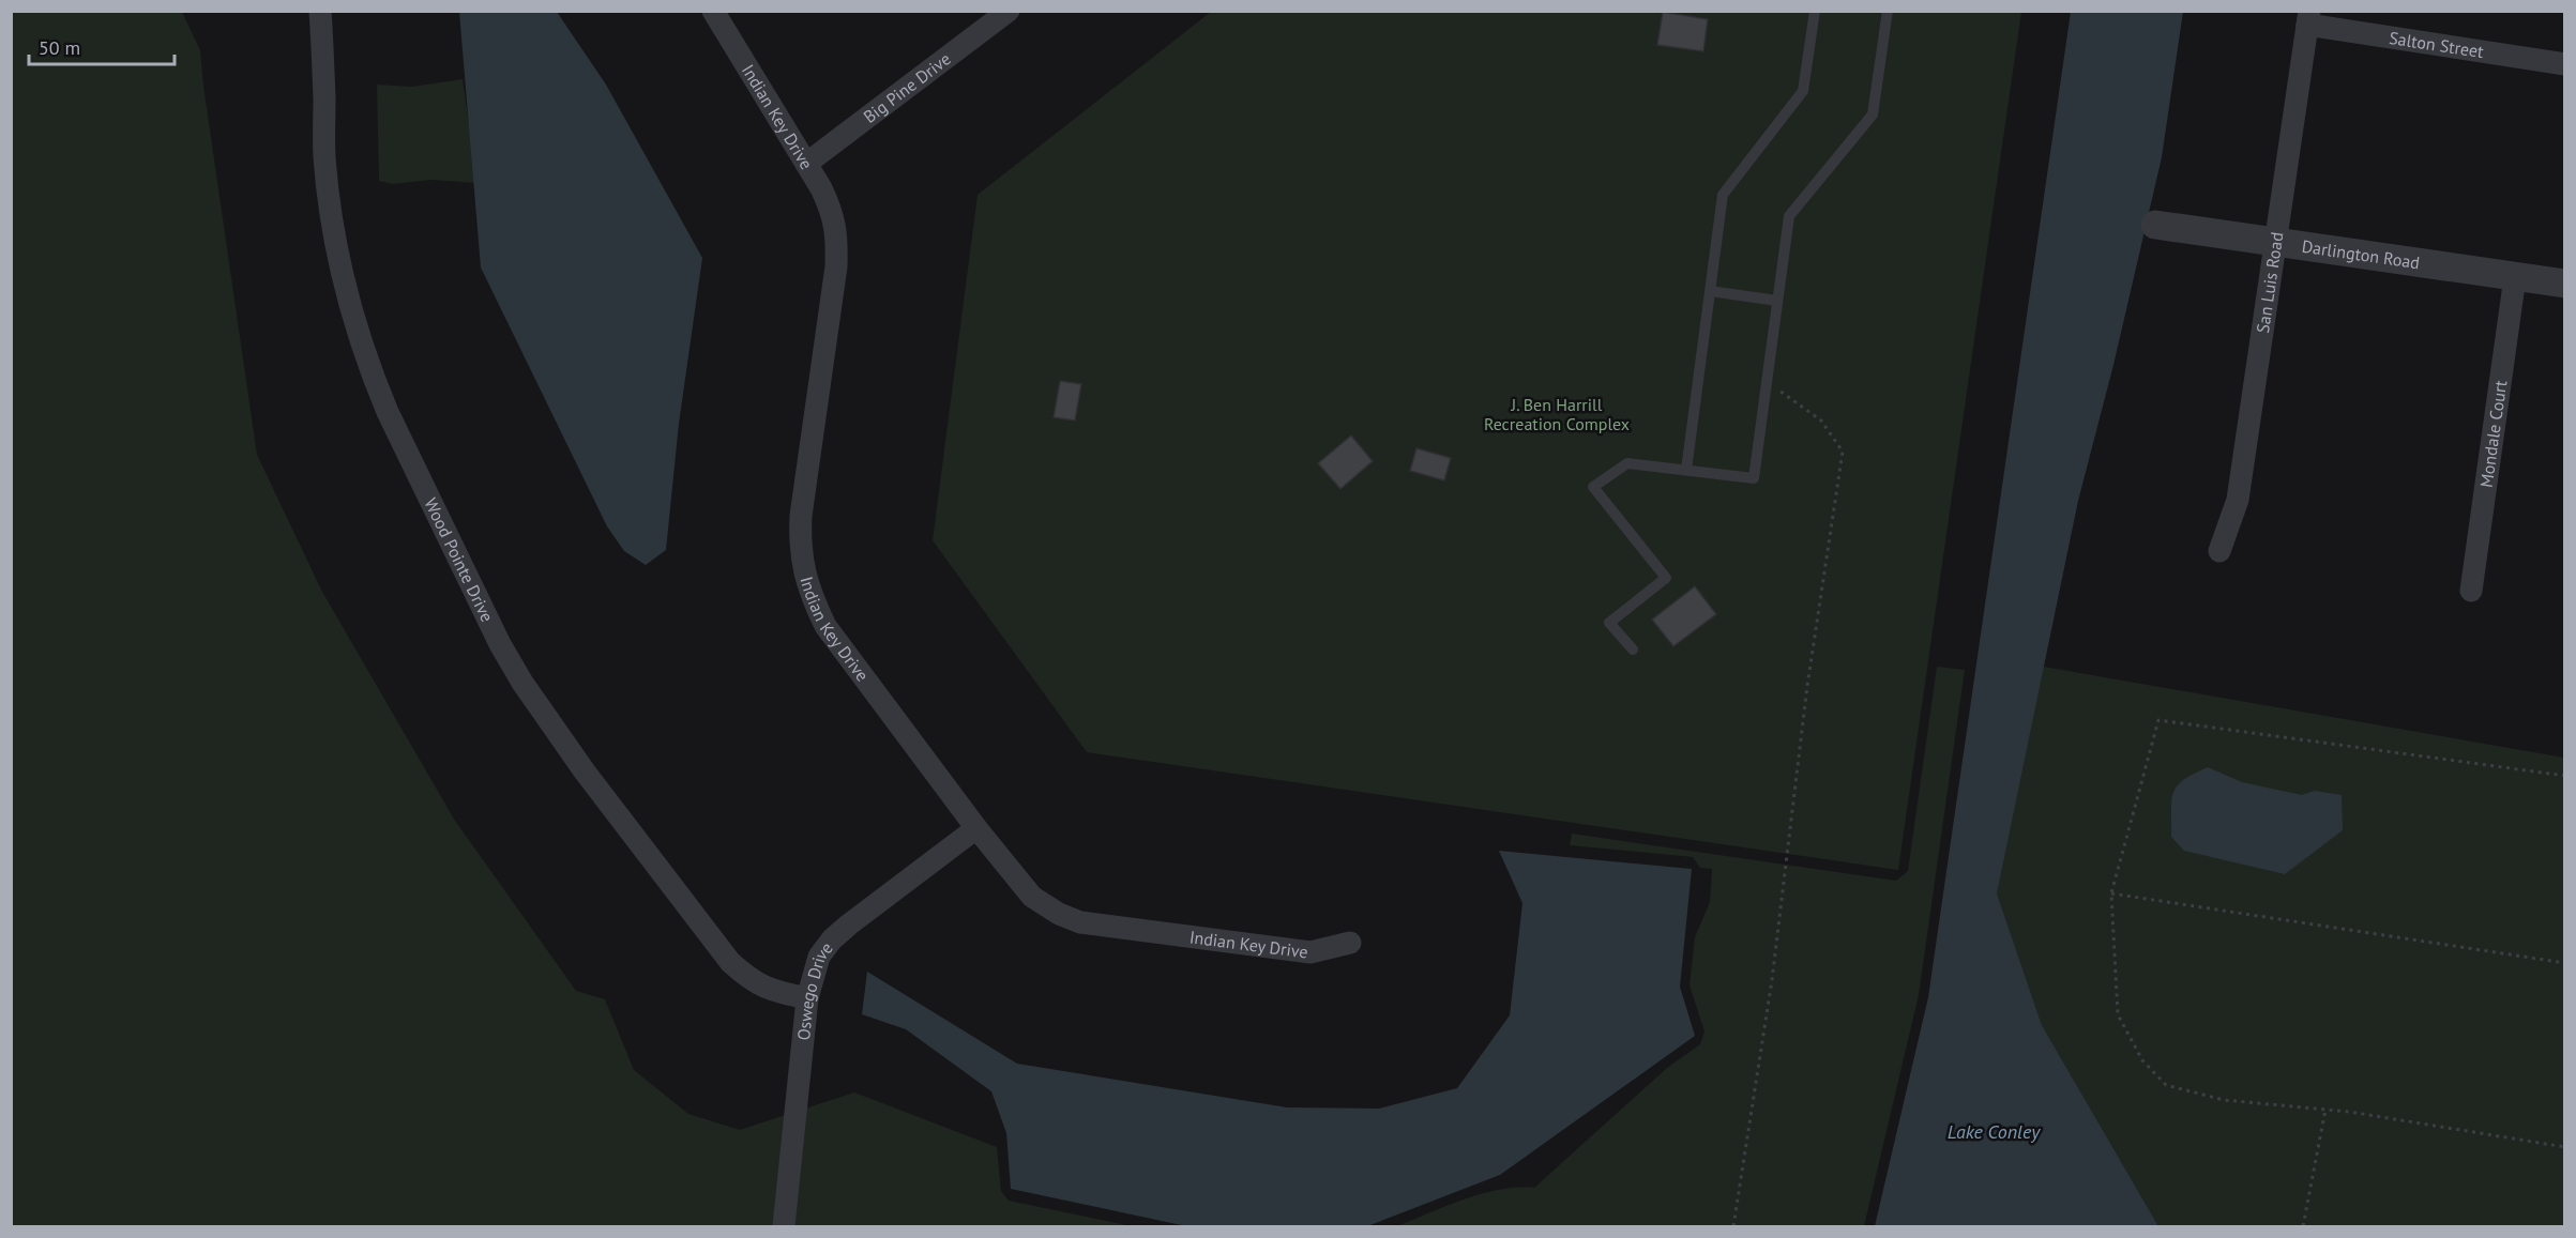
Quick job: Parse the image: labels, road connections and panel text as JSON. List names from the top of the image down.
{
  "streets": {
    "street": [
      "Salton Street",
      "Big Pine Drive",
      "Indian Key Drive",
      "Darlington Road",
      "San Luis Road",
      "Mondale Court",
      "Wood Pointe Drive",
      "Oswego Drive"
    ]
  },
  "crossings": [
    ["Salton Street", "San Luis Road"],
    ["Big Pine Drive", "Indian Key Drive"],
    ["Indian Key Drive", "Oswego Drive"],
    ["Darlington Road", "San Luis Road"],
    ["Darlington Road", "Mondale Court"],
    ["Wood Pointe Drive", "Oswego Drive"]
  ],
  "water": ["Lake Conley"],
  "parks": ["J. Ben Harrill Recreation Complex"],
  "scale_bar": "50 m"
}
